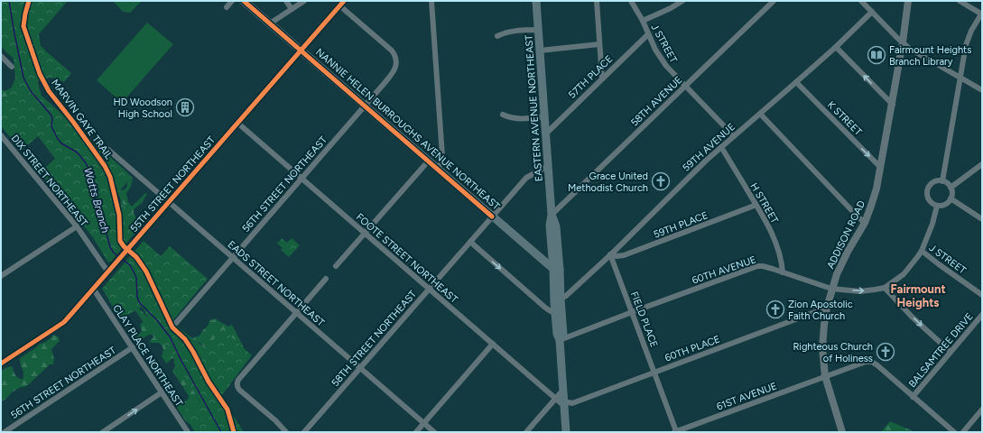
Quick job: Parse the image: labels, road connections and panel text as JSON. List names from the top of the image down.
{
  "streets": {
    "main road": ["EASTERN AVENUE NORTHEAST", "NANNIE HELEN BURROUGHS AVENUE NORTHEAST"],
    "street": [
      "J STREET",
      "57TH PLACE",
      "58TH AVENUE",
      "K STREET",
      "59TH AVENUE",
      "DIX STREET NORTHEAST",
      "55TH STREET NORTHEAST",
      "56TH STREET NORTHEAST",
      "H STREET",
      "59TH PLACE",
      "ADDISON ROAD",
      "FOOTE STREET NORTHEAST",
      "60TH AVENUE",
      "EADS STREET NORTHEAST",
      "FIELD PLACE",
      "58TH STREET NORTHEAST",
      "60TH PLACE",
      "BALSAMTREE DRIVE",
      "CLAY PLACE NORTHEAST",
      "61ST AVENUE"
    ],
    "cycle path": ["MARVIN GAYE TRAIL"]
  },
  "crossings": [
    ["J STREET", "57TH PLACE"],
    ["J STREET", "58TH AVENUE"],
    ["J STREET", "59TH AVENUE"],
    ["J STREET", "60TH AVENUE"],
    ["57TH PLACE", "EASTERN AVENUE NORTHEAST"],
    ["58TH AVENUE", "EASTERN AVENUE NORTHEAST"],
    ["EASTERN AVENUE NORTHEAST", "NANNIE HELEN BURROUGHS AVENUE NORTHEAST"],
    ["EASTERN AVENUE NORTHEAST", "59TH AVENUE"],
    ["EASTERN AVENUE NORTHEAST", "FOOTE STREET NORTHEAST"],
    ["EASTERN AVENUE NORTHEAST", "60TH AVENUE"],
    ["EASTERN AVENUE NORTHEAST", "58TH STREET NORTHEAST"],
    ["EASTERN AVENUE NORTHEAST", "60TH PLACE"],
    ["K STREET", "59TH AVENUE"],
    ["K STREET", "ADDISON ROAD"],
    ["NANNIE HELEN BURROUGHS AVENUE NORTHEAST", "55TH STREET NORTHEAST"],
    ["NANNIE HELEN BURROUGHS AVENUE NORTHEAST", "56TH STREET NORTHEAST"],
    ["NANNIE HELEN BURROUGHS AVENUE NORTHEAST", "58TH STREET NORTHEAST"],
    ["59TH AVENUE", "H STREET"],
    ["59TH AVENUE", "59TH PLACE"],
    ["59TH AVENUE", "FIELD PLACE"],
    ["DIX STREET NORTHEAST", "55TH STREET NORTHEAST"],
    ["55TH STREET NORTHEAST", "56TH STREET NORTHEAST"],
    ["55TH STREET NORTHEAST", "FOOTE STREET NORTHEAST"],
    ["55TH STREET NORTHEAST", "EADS STREET NORTHEAST"],
    ["55TH STREET NORTHEAST", "CLAY PLACE NORTHEAST"],
    ["56TH STREET NORTHEAST", "FOOTE STREET NORTHEAST"],
    ["56TH STREET NORTHEAST", "EADS STREET NORTHEAST"],
    ["56TH STREET NORTHEAST", "CLAY PLACE NORTHEAST"],
    ["H STREET", "59TH PLACE"],
    ["H STREET", "60TH AVENUE"],
    ["59TH PLACE", "FIELD PLACE"],
    ["ADDISON ROAD", "60TH AVENUE"],
    ["ADDISON ROAD", "60TH PLACE"],
    ["ADDISON ROAD", "61ST AVENUE"],
    ["FOOTE STREET NORTHEAST", "58TH STREET NORTHEAST"],
    ["FOOTE STREET NORTHEAST", "60TH PLACE"],
    ["60TH AVENUE", "FIELD PLACE"],
    ["EADS STREET NORTHEAST", "58TH STREET NORTHEAST"],
    ["FIELD PLACE", "60TH PLACE"],
    ["FIELD PLACE", "61ST AVENUE"],
    ["BALSAMTREE DRIVE", "61ST AVENUE"]
  ],
  "districts": ["Fairmount Heights"],
  "water": ["Watts Branch"],
  "places": {
    "library": ["Fairmount Heights Branch Library"],
    "building": ["HD Woodson High School"],
    "church": ["Grace United Methodist Church", "Zion Apostolic Faith Church", "Righteous Church of Holiness"]
  }
}
